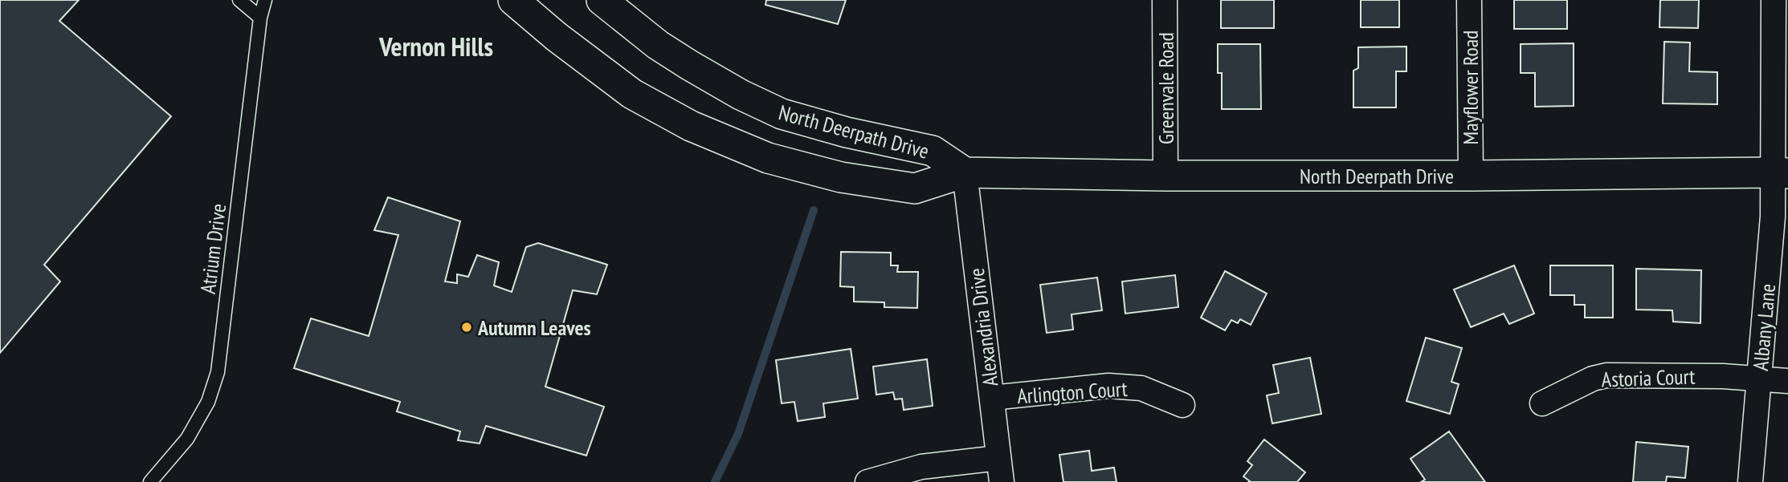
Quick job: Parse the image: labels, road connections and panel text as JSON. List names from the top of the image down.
{
  "streets": {
    "street": [
      "Mayflower Road",
      "Greenvale Road",
      "North Deerpath Drive",
      "Alexandria Drive",
      "Albany Lane",
      "Astoria Court",
      "Arlington Court"
    ],
    "lane": ["Atrium Drive"]
  },
  "crossings": [
    ["Mayflower Road", "North Deerpath Drive"],
    ["Greenvale Road", "North Deerpath Drive"],
    ["North Deerpath Drive", "Alexandria Drive"],
    ["North Deerpath Drive", "Albany Lane"],
    ["Alexandria Drive", "Arlington Court"],
    ["Albany Lane", "Astoria Court"]
  ],
  "districts": ["Vernon Hills"],
  "places": ["Autumn Leaves"]
}
